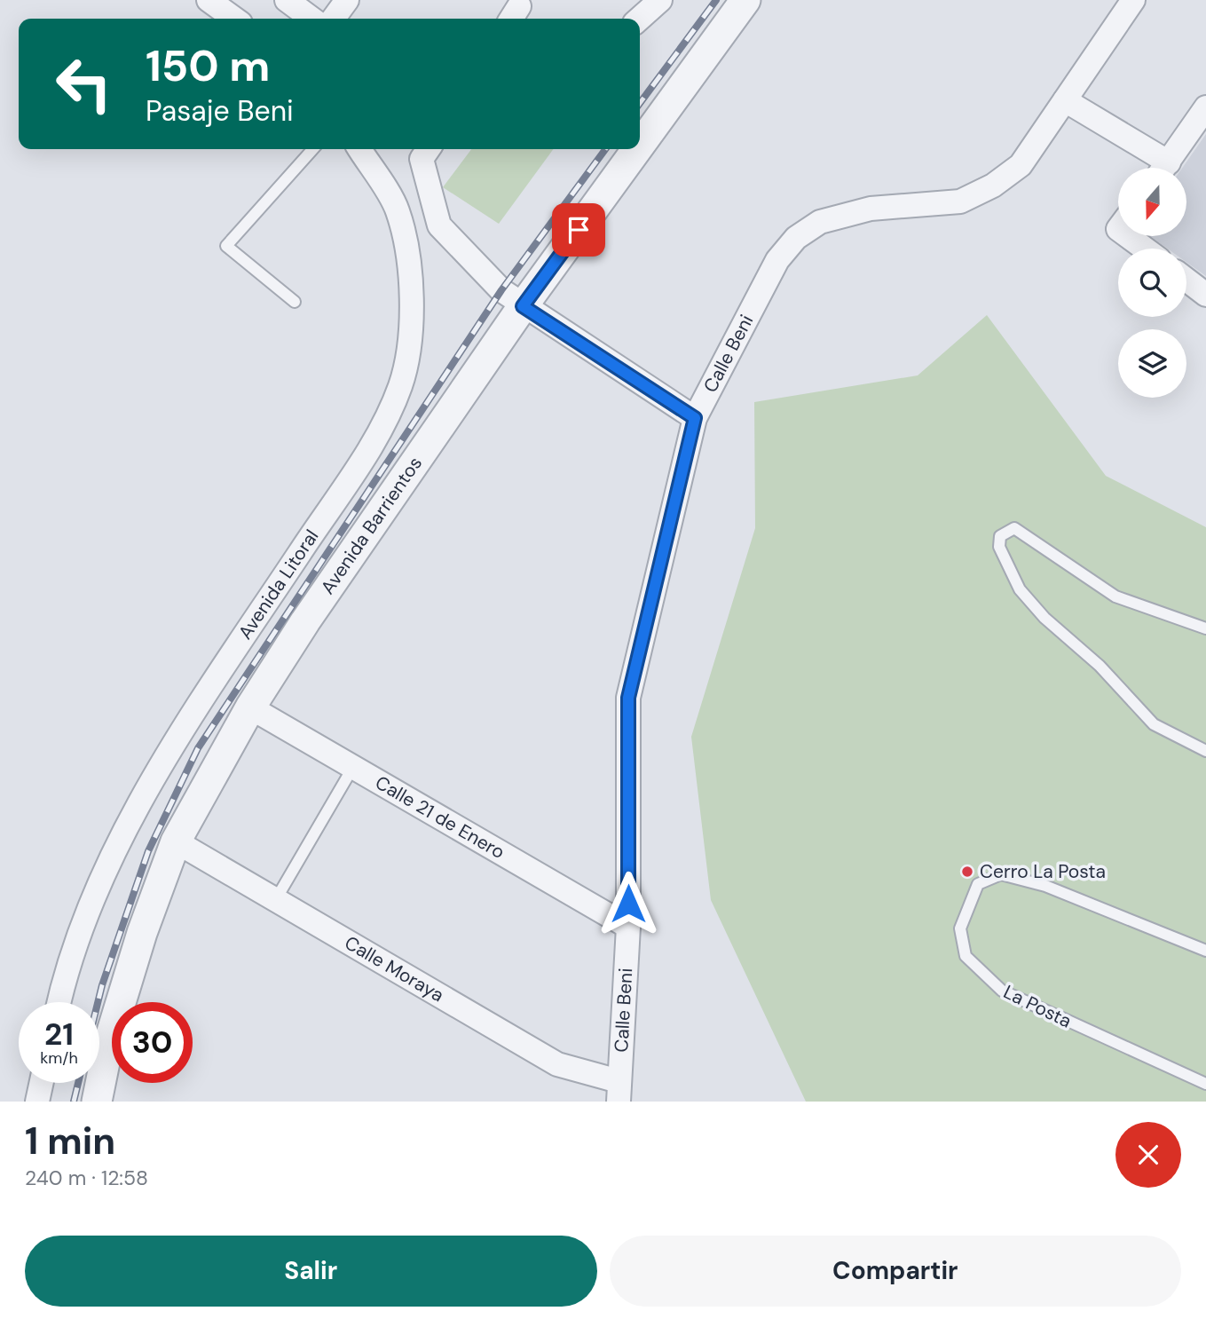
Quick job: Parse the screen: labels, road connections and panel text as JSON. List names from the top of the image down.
{
  "streets": {
    "street": [
      "Calle Beni",
      "Avenida Barrientos",
      "Avenida Litoral",
      "Calle 21 de Enero",
      "Calle Moraya"
    ],
    "lane": ["La Posta"]
  },
  "crossings": [
    ["Calle Beni", "Calle 21 de Enero"],
    ["Calle Beni", "Calle Moraya"],
    ["Avenida Barrientos", "Calle 21 de Enero"],
    ["Avenida Barrientos", "Calle Moraya"]
  ],
  "places": ["Cerro La Posta"],
  "north": "bottom",
  "page": {
    "turn": ["150 m", "Pasaje Beni"],
    "speed": "21 km/h",
    "limit": "30",
    "heading": ["1 min", "240 m · 12:58"],
    "buttons": ["Salir", "Compartir"]
  }
}
